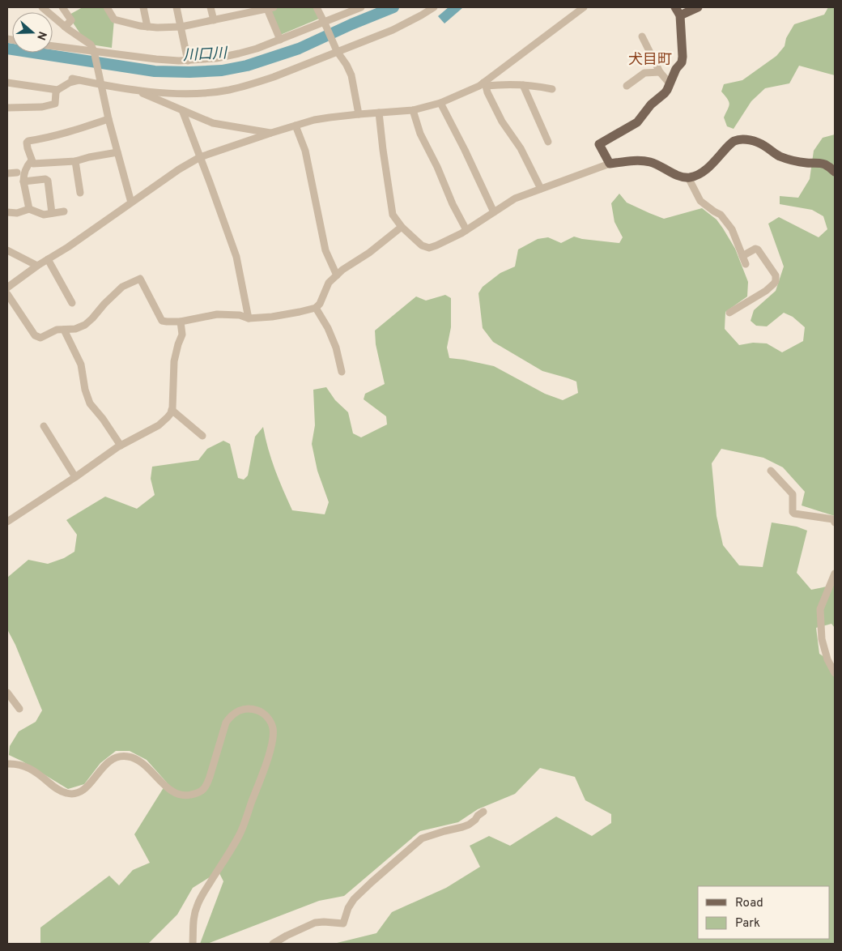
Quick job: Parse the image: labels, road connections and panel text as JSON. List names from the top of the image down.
{
  "districts": ["犬目町"],
  "water": ["川口川"],
  "legend": ["Road", "Park"],
  "north": "right"
}
